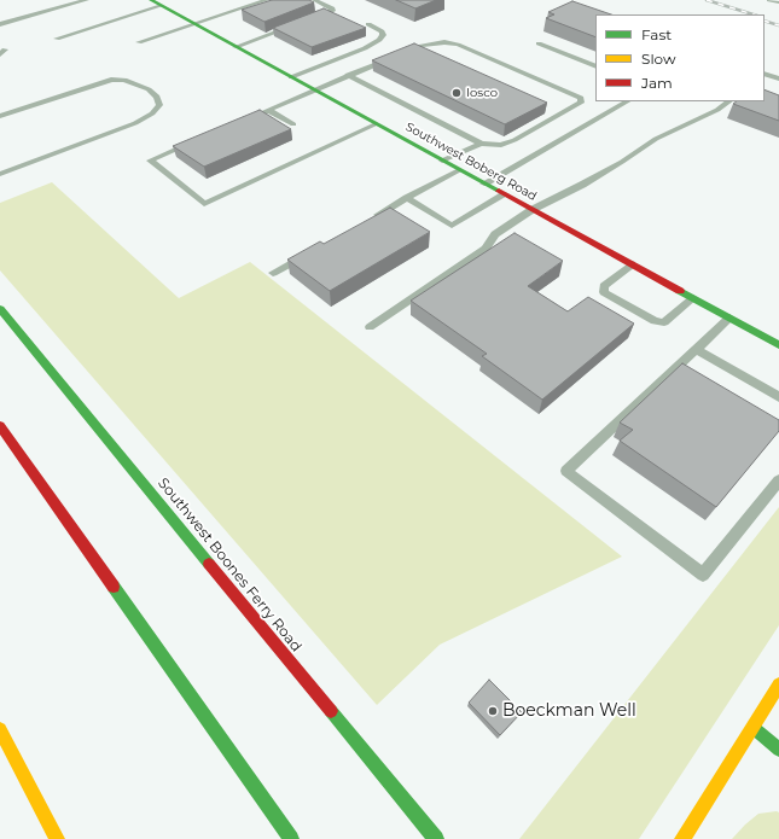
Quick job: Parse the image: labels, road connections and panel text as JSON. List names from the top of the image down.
{
  "streets": {
    "main road": ["Southwest Boberg Road", "Southwest Boones Ferry Road"]
  },
  "places": ["Iosco", "Boeckman Well"],
  "legend": ["Fast", "Slow", "Jam"]
}
